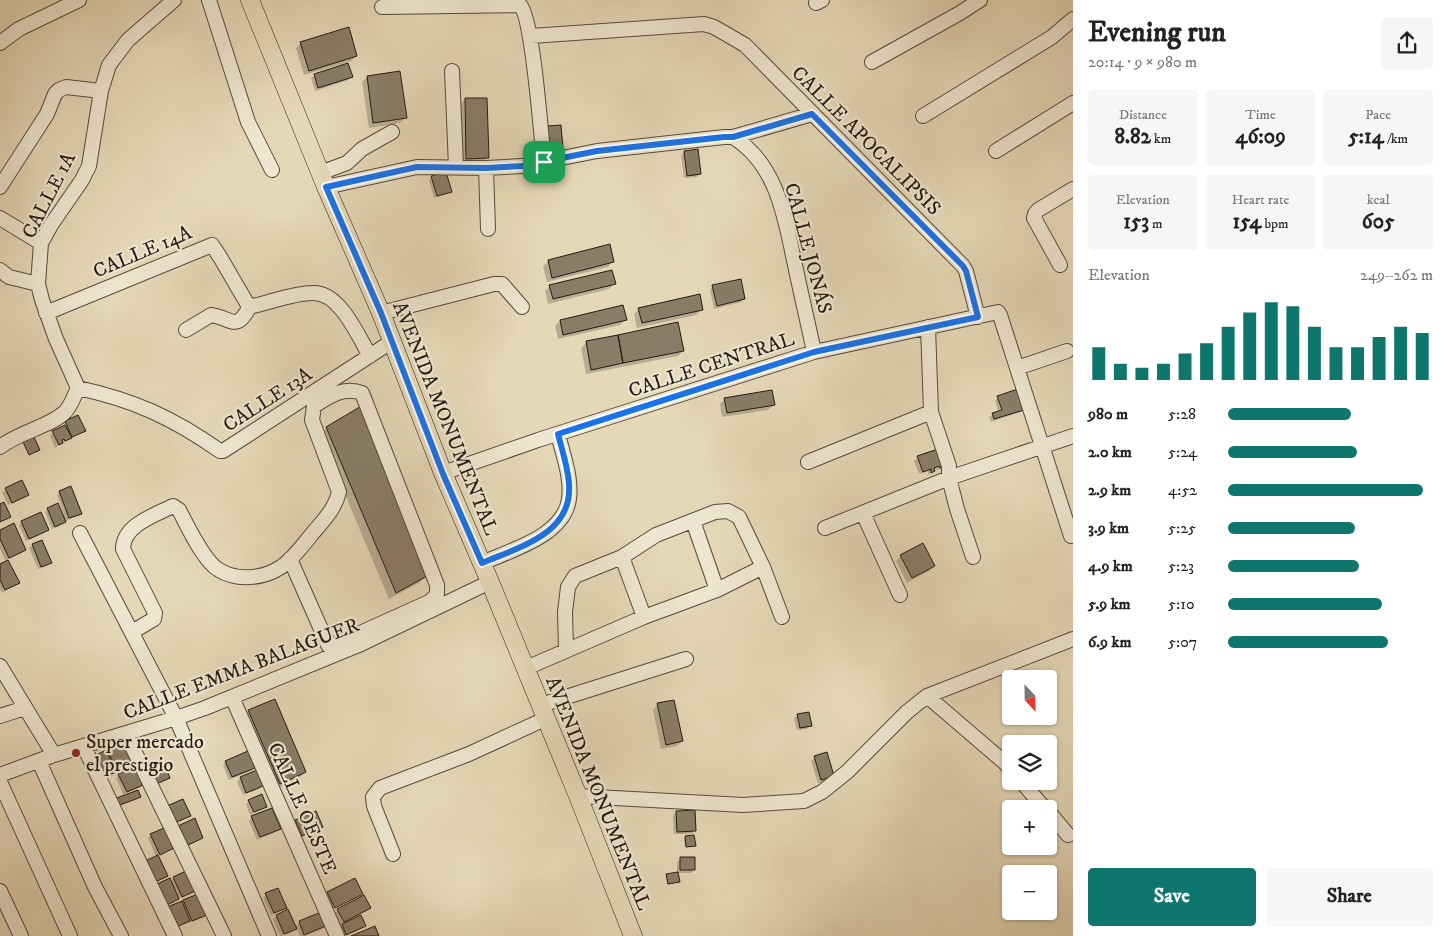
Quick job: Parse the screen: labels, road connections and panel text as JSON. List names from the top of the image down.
{
  "streets": {
    "main road": ["AVENIDA MONUMENTAL"],
    "street": [
      "CALLE APOCALIPSIS",
      "CALLE 1A",
      "CALLE JONÁS",
      "CALLE 14A",
      "CALLE CENTRAL",
      "CALLE 13A",
      "CALLE EMMA BALAGUER",
      "CALLE OESTE"
    ]
  },
  "crossings": [
    ["CALLE APOCALIPSIS", "CALLE CENTRAL"],
    ["CALLE 1A", "CALLE 14A"],
    ["CALLE 1A", "CALLE 13A"],
    ["CALLE JONÁS", "CALLE CENTRAL"],
    ["CALLE CENTRAL", "AVENIDA MONUMENTAL"],
    ["CALLE 13A", "AVENIDA MONUMENTAL"],
    ["AVENIDA MONUMENTAL", "CALLE EMMA BALAGUER"],
    ["CALLE EMMA BALAGUER", "CALLE OESTE"]
  ],
  "places": ["Super mercado el prestigio"],
  "north": "bottom",
  "page": {
    "heading": ["Evening run", "20:14 · 9 × 980 m"],
    "stats": [
      ["Distance", "8.82 km"],
      ["Time", "46:09"],
      ["Pace", "5:14 /km"],
      ["Elevation", "153 m"],
      ["Heart rate", "154 bpm"],
      ["kcal", "605"]
    ],
    "chart": ["Elevation", "249–262 m"],
    "list": [
      {
        "name": "980 m",
        "note": "5:28"
      },
      {
        "name": "2.0 km",
        "note": "5:24"
      },
      {
        "name": "2.9 km",
        "note": "4:52"
      },
      {
        "name": "3.9 km",
        "note": "5:25"
      },
      {
        "name": "4.9 km",
        "note": "5:23"
      },
      {
        "name": "5.9 km",
        "note": "5:10"
      },
      {
        "name": "6.9 km",
        "note": "5:07"
      }
    ],
    "map_buttons": ["+", "−"],
    "buttons": ["Save", "Share"]
  }
}
